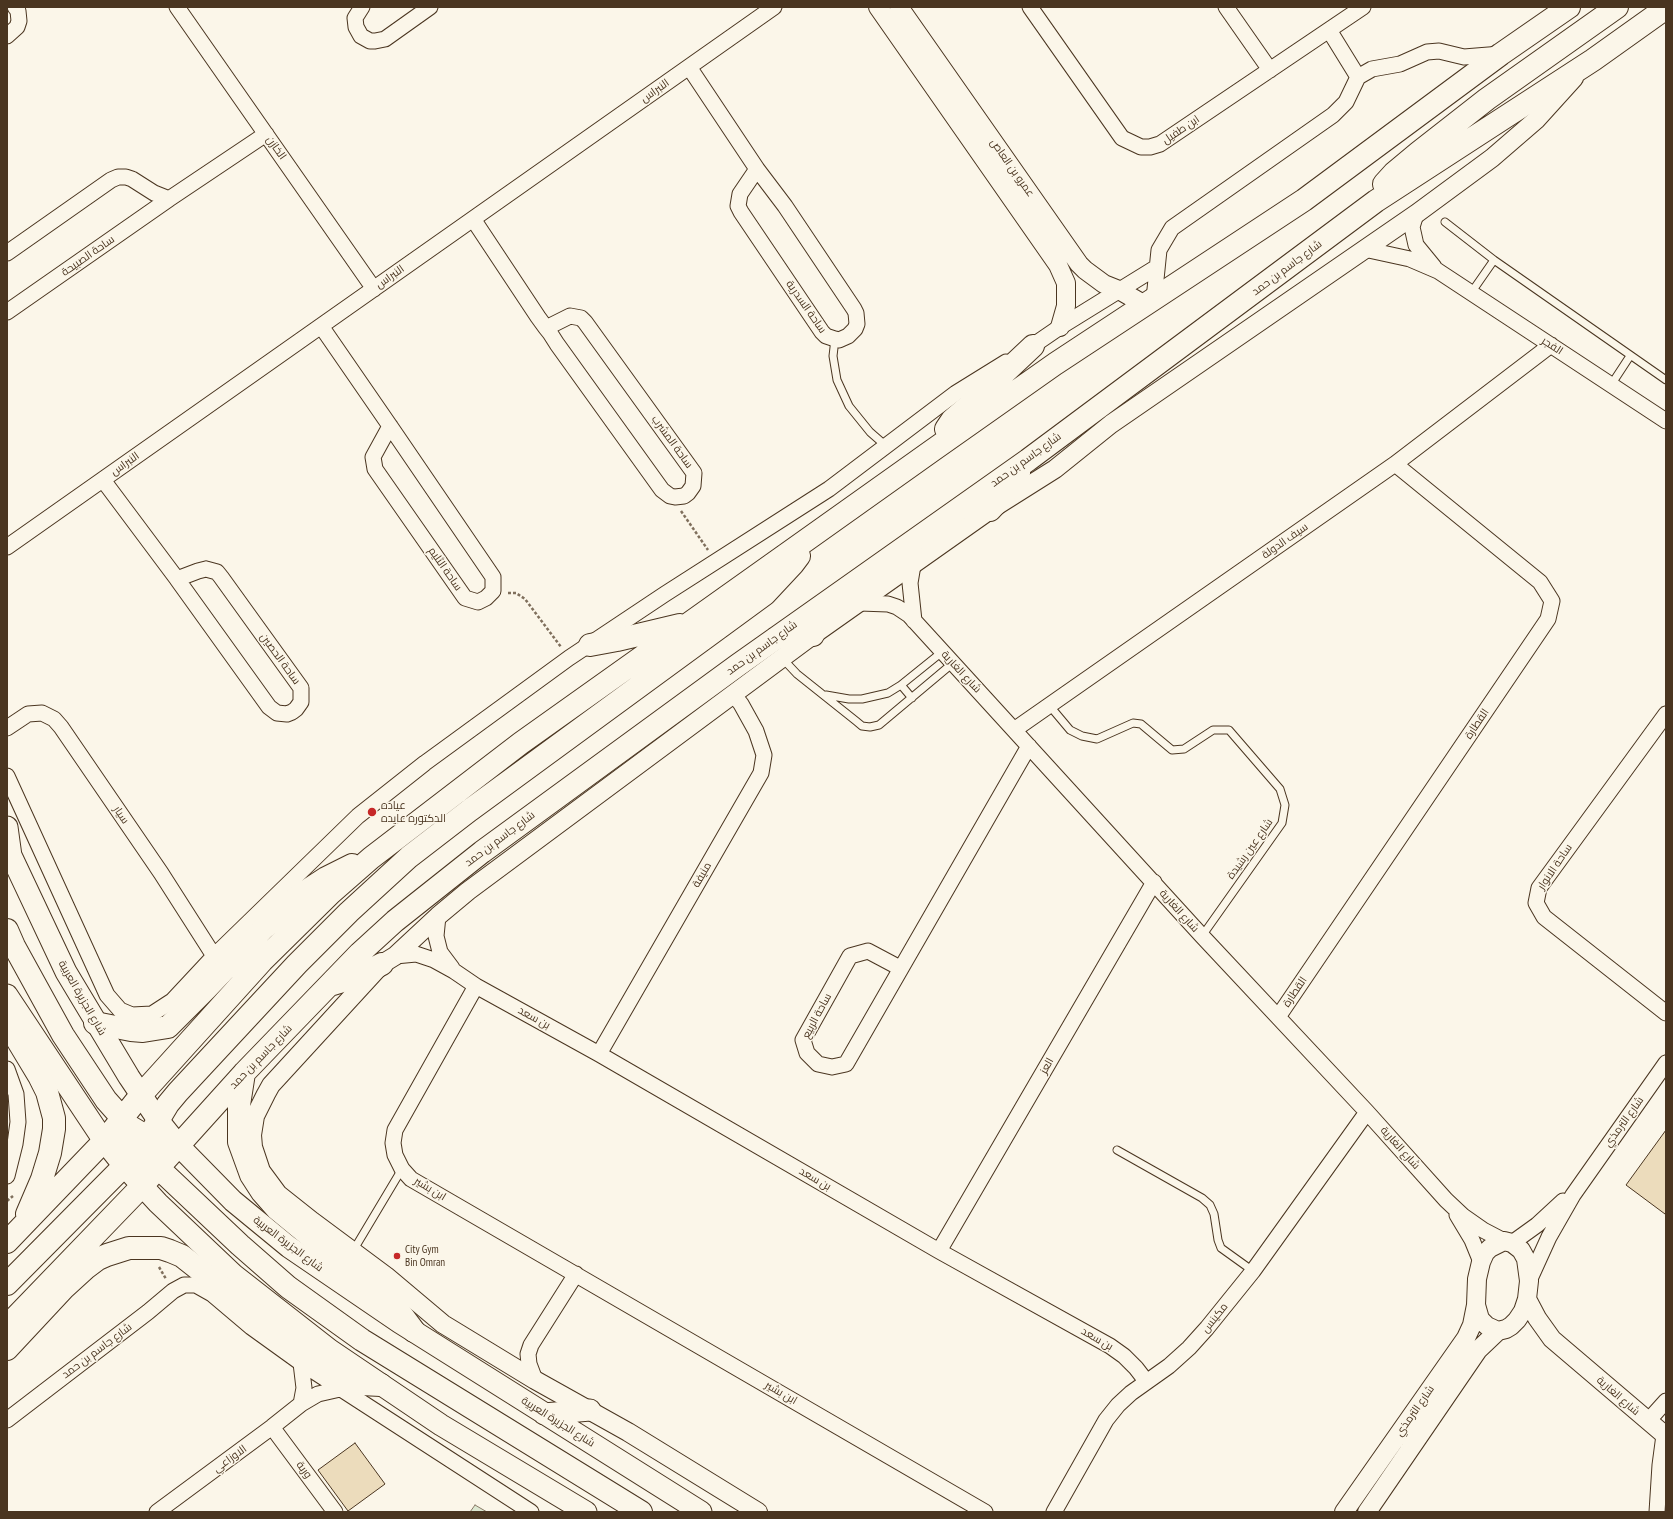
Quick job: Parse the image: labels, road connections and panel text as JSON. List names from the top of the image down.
{
  "streets": {
    "main road": ["شارع جاسم بن حمد", "شارع الجزيرة العربية"],
    "street": [
      "النبراس",
      "ابن طفيل",
      "الخازن",
      "عمرو بن العاص",
      "ساحة الصبيحة",
      "ساحة السدرية",
      "الفجر",
      "ساحة المشرب",
      "سيف الدولة",
      "ساحة الثليم",
      "ساحة الحصين",
      "شارع الغارية",
      "القطارة",
      "سيار",
      "ساحة الانوار",
      "منيفة",
      "ساحة الربيع",
      "بن سعد",
      "العز",
      "شارع الترمذي",
      "ابن بشير",
      "مكينس",
      "الاوزاعي",
      "وربة"
    ],
    "lane": ["شارع عين رشيدة"]
  },
  "crossings": [
    ["النبراس", "الخازن"],
    ["النبراس", "ساحة السدرية"],
    ["النبراس", "ساحة الحصين"],
    ["الخازن", "ساحة الصبيحة"],
    ["شارع جاسم بن حمد", "الفجر"],
    ["شارع جاسم بن حمد", "شارع الغارية"],
    ["شارع جاسم بن حمد", "منيفة"],
    ["شارع جاسم بن حمد", "شارع الجزيرة العربية"],
    ["الفجر", "سيف الدولة"],
    ["سيف الدولة", "شارع الغارية"],
    ["سيف الدولة", "القطارة"],
    ["سيف الدولة", "شارع عين رشيدة"],
    ["شارع الغارية", "القطارة"],
    ["شارع الغارية", "شارع عين رشيدة"],
    ["شارع الغارية", "ساحة الربيع"],
    ["شارع الغارية", "العز"],
    ["شارع الغارية", "شارع الترمذي"],
    ["شارع الغارية", "مكينس"],
    ["منيفة", "بن سعد"],
    ["بن سعد", "العز"],
    ["بن سعد", "ابن بشير"],
    ["بن سعد", "مكينس"],
    ["الاوزاعي", "وربة"]
  ],
  "places": ["عياده الدكتوره عايده", "City Gym Bin Omran"]
}
